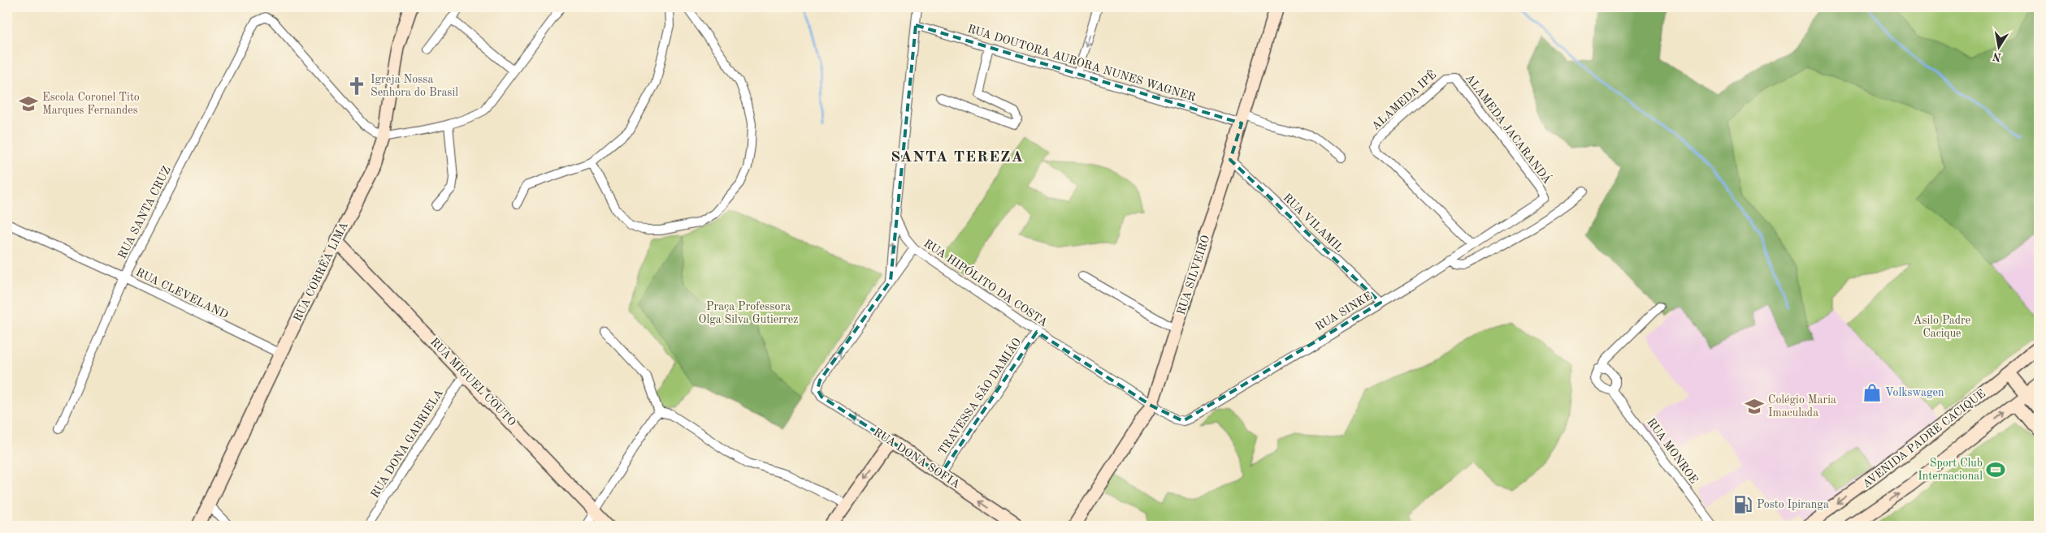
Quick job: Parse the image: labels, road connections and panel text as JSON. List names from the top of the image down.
{
  "streets": {
    "street": [
      "RUA DOUTORA AURORA NUNES WAGNER",
      "ALAMEDA IPÊ",
      "ALAMEDA JACARANDÁ",
      "RUA SANTA CRUZ",
      "RUA VILAMIL",
      "RUA CORRÊA LIMA",
      "RUA SILVEIRO",
      "RUA HIPÓLITO DA COSTA",
      "RUA CLEVELAND",
      "RUA SINKE",
      "RUA MIGUEL COUTO",
      "TRAVESSA SÃO DAMIÃO",
      "AVENIDA PADRE CACIQUE",
      "RUA DONA GABRIELA",
      "RUA MONROE",
      "RUA DONA SOFIA"
    ]
  },
  "crossings": [
    ["RUA DOUTORA AURORA NUNES WAGNER", "RUA SILVEIRO"],
    ["RUA DOUTORA AURORA NUNES WAGNER", "RUA HIPÓLITO DA COSTA"],
    ["ALAMEDA IPÊ", "ALAMEDA JACARANDÁ"],
    ["ALAMEDA IPÊ", "RUA SINKE"],
    ["ALAMEDA JACARANDÁ", "RUA SINKE"],
    ["RUA SANTA CRUZ", "RUA CORRÊA LIMA"],
    ["RUA SANTA CRUZ", "RUA CLEVELAND"],
    ["RUA VILAMIL", "RUA SILVEIRO"],
    ["RUA VILAMIL", "RUA SINKE"],
    ["RUA CORRÊA LIMA", "RUA CLEVELAND"],
    ["RUA CORRÊA LIMA", "RUA MIGUEL COUTO"],
    ["RUA SILVEIRO", "RUA HIPÓLITO DA COSTA"],
    ["RUA SILVEIRO", "RUA SINKE"],
    ["RUA HIPÓLITO DA COSTA", "RUA SINKE"],
    ["RUA HIPÓLITO DA COSTA", "TRAVESSA SÃO DAMIÃO"],
    ["RUA MIGUEL COUTO", "RUA DONA GABRIELA"],
    ["TRAVESSA SÃO DAMIÃO", "RUA DONA SOFIA"]
  ],
  "districts": ["SANTA TEREZA"],
  "parks": ["Praça Professora Olga Silva Gutierrez", "Asilo Padre Cacique"],
  "places": {
    "church": ["Igreja Nossa Senhora do Brasil"],
    "school or university": ["Escola Coronel Tito Marques Fernandes", "Colégio Maria Imaculada"],
    "shop": ["Volkswagen"],
    "sports": ["Sport Club Internacional"],
    "fuel station": ["Posto Ipiranga"]
  },
  "north": "bottom"
}
